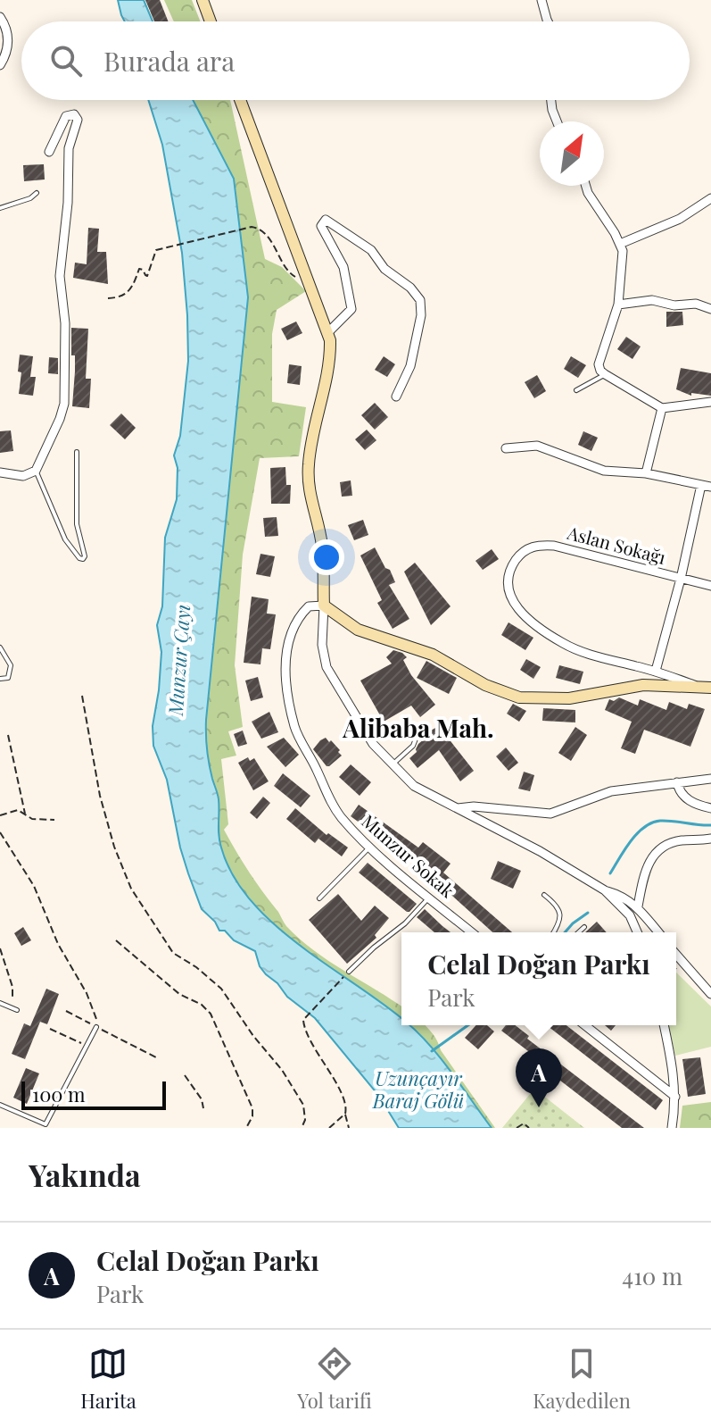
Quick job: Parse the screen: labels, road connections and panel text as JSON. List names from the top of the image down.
{
  "streets": {
    "street": ["Aslan Sokağı", "Munzur Sokak"]
  },
  "districts": ["Alibaba Mah."],
  "water": ["Munzur Çayı", "Uzunçayır Baraj Gölü"],
  "scale_bar": "100 m",
  "north": "top right",
  "page": {
    "search": "Burada ara",
    "popup": ["Celal Doğan Parkı", "Park"],
    "pins": "A",
    "scale": "100 m",
    "heading": "Yakında",
    "list": [
      {
        "mark": "A",
        "name": "Celal Doğan Parkı",
        "note": "Park",
        "value": "410 m"
      }
    ],
    "nav": ["Harita", "Yol tarifi", "Kaydedilen"]
  }
}
